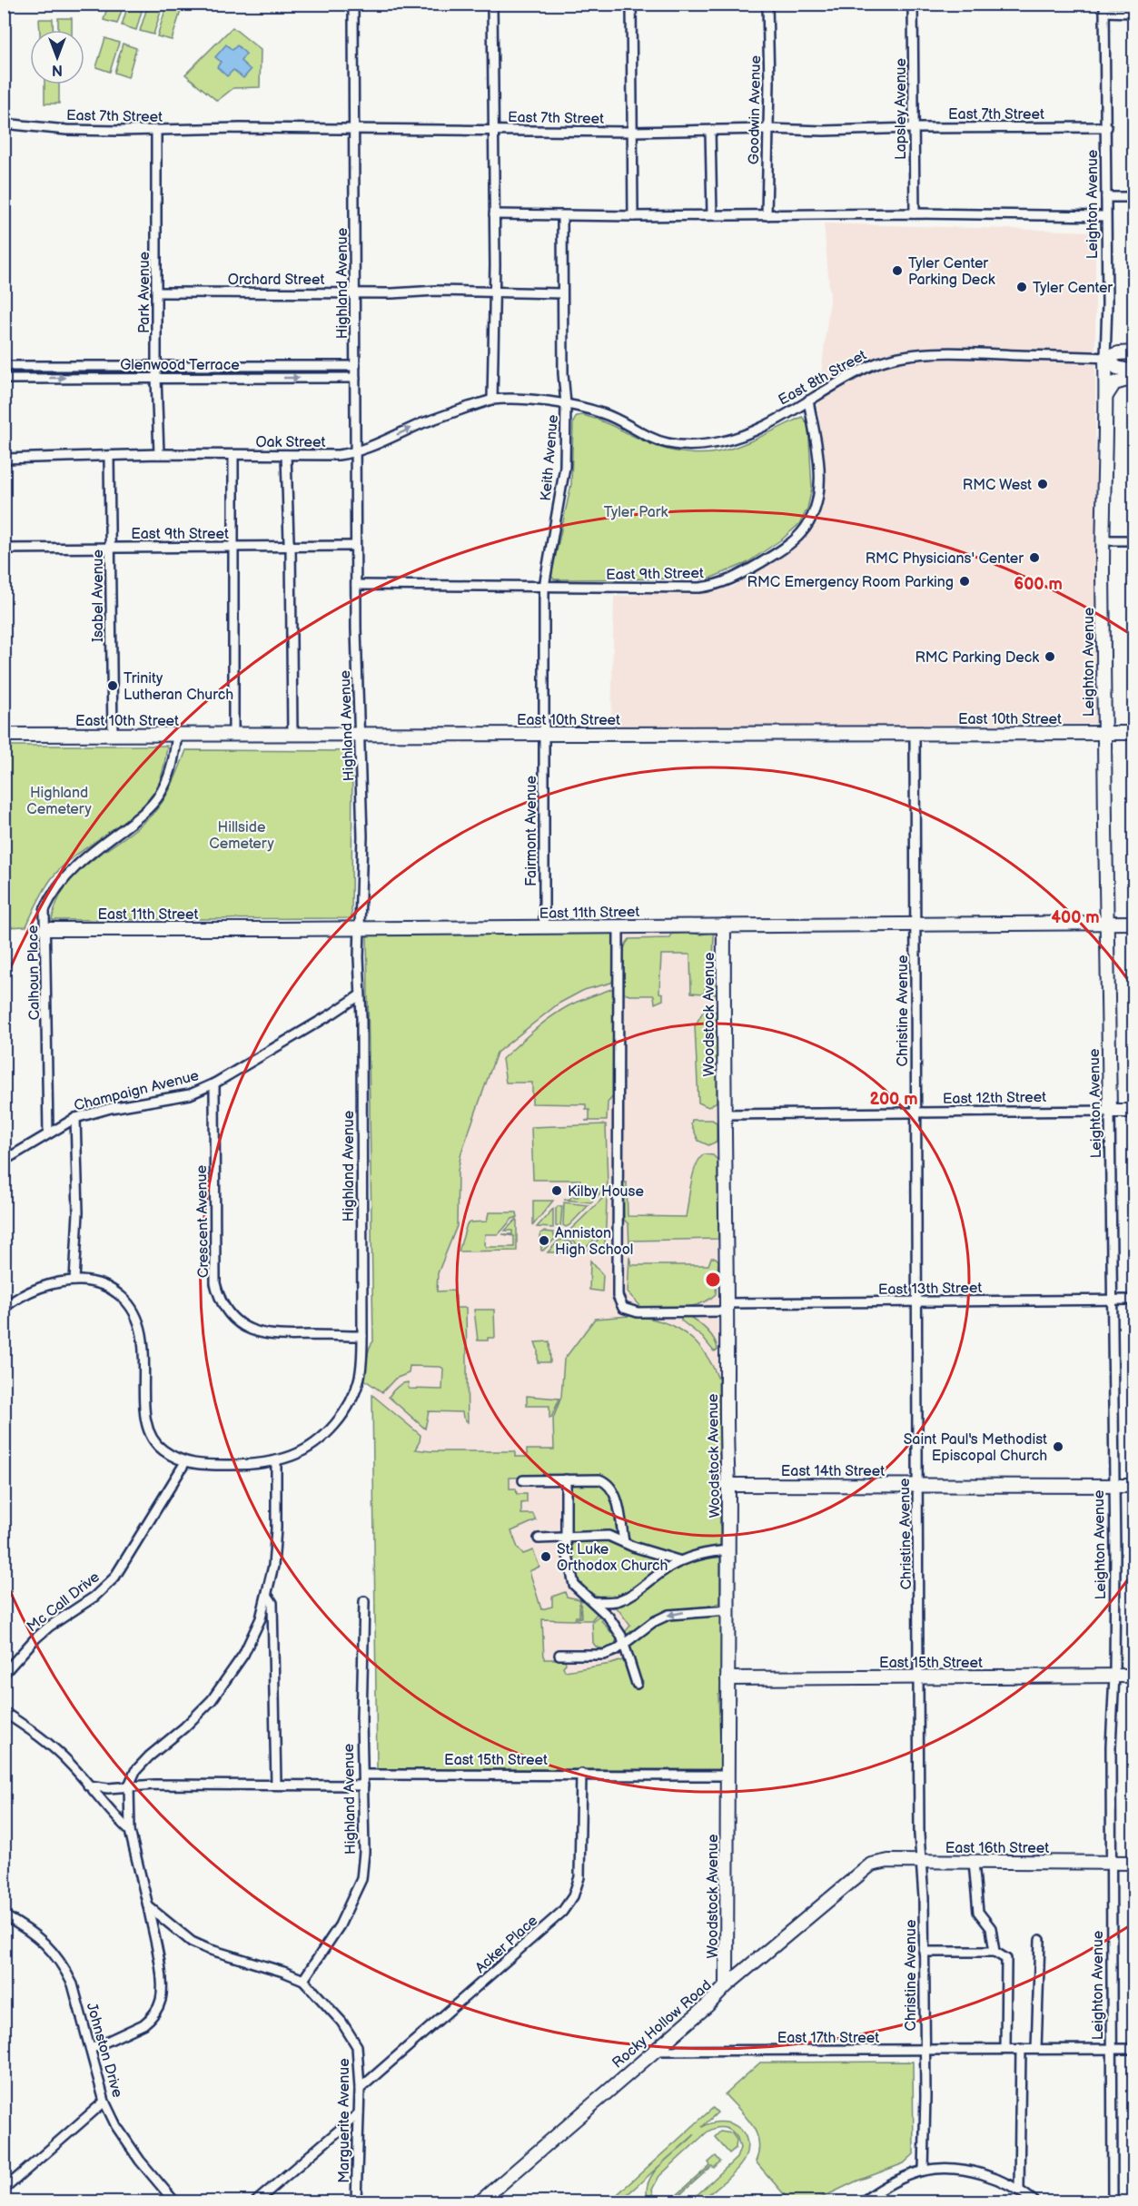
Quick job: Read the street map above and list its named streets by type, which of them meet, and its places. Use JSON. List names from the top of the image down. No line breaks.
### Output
{"streets":{"street":["Lapsley Avenue","Goodwin Avenue","East 7th Street","Leighton Avenue","Orchard Street","Highland Avenue","Park Avenue","Glenwood Terrace","East 8th Street","Oak Street","Keith Avenue","East 9th Street","Isabel Avenue","East 10th Street","Fairmont Avenue","East 11th Street","Calhoun Place","Christine Avenue","Woodstock Avenue","Champaign Avenue","East 12th Street","Crescent Avenue","East 13th Street","East 14th Street","Mc Call Drive","East 15th Street","East 16th Street","Acker Place","Rocky Hollow Road","East 17th Street","Johnston Drive","Marguerite Avenue"]},"crossings":[["Lapsley Avenue","East 7th Street"],["Goodwin Avenue","East 7th Street"],["East 7th Street","Leighton Avenue"],["East 7th Street","Highland Avenue"],["East 7th Street","Park Avenue"],["Leighton Avenue","East 8th Street"],["Leighton Avenue","East 10th Street"],["Leighton Avenue","East 11th Street"],["Leighton Avenue","East 12th Street"],["Leighton Avenue","East 13th Street"],["Leighton Avenue","East 14th Street"],["Leighton Avenue","East 15th Street"],["Leighton Avenue","East 16th Street"],["Leighton Avenue","East 17th Street"],["Orchard Street","Highland Avenue"],["Orchard Street","Park Avenue"],["Orchard Street","Keith Avenue"],["Highland Avenue","Glenwood Terrace"],["Highland Avenue","Oak Street"],["Highland Avenue","East 9th Street"],["Highland Avenue","East 10th Street"],["Highland Avenue","East 11th Street"],["Highland Avenue","Champaign Avenue"],["Highland Avenue","Crescent Avenue"],["Highland Avenue","East 15th Street"],["Highland Avenue","Marguerite Avenue"],["Park Avenue","Glenwood Terrace"],["Park Avenue","Oak Street"],["East 8th Street","Oak Street"],["East 8th Street","Keith Avenue"],["East 8th Street","East 9th Street"],["Oak Street","Keith Avenue"],["Oak Street","Isabel Avenue"],["Keith Avenue","East 9th Street"],["Keith Avenue","East 10th Street"],["Keith Avenue","Fairmont Avenue"],["East 9th Street","Isabel Avenue"],["Isabel Avenue","East 10th Street"],["East 10th Street","Fairmont Avenue"],["East 10th Street","Calhoun Place"],["East 10th Street","Christine Avenue"],["Fairmont Avenue","East 11th Street"],["East 11th Street","Calhoun Place"],["East 11th Street","Christine Avenue"],["East 11th Street","Woodstock Avenue"],["East 11th Street","East 13th Street"],["Calhoun Place","Champaign Avenue"],["Christine Avenue","East 12th Street"],["Christine Avenue","East 13th Street"],["Christine Avenue","East 14th Street"],["Christine Avenue","East 15th Street"],["Christine Avenue","East 16th Street"],["Christine Avenue","East 17th Street"],["Woodstock Avenue","East 12th Street"],["Woodstock Avenue","East 13th Street"],["Woodstock Avenue","East 14th Street"],["Woodstock Avenue","East 15th Street"],["Woodstock Avenue","Rocky Hollow Road"],["Champaign Avenue","Crescent Avenue"],["East 15th Street","Acker Place"],["East 16th Street","Rocky Hollow Road"],["Acker Place","Marguerite Avenue"],["Rocky Hollow Road","East 17th Street"]],"parks":["Tyler Park","Highland Cemetery","Hillside Cemetery"],"places":["Tyler Center Parking Deck","Tyler Center","RMC West","RMC Physicians' Center","RMC Emergency Room Parking","RMC Parking Deck","Trinity Lutheran Church","Kilby House","Anniston High School","Saint Paul's Methodist Episcopal Church","St. Luke Orthodox Church"],"north":"bottom","rings":["600 m","400 m","200 m"]}
